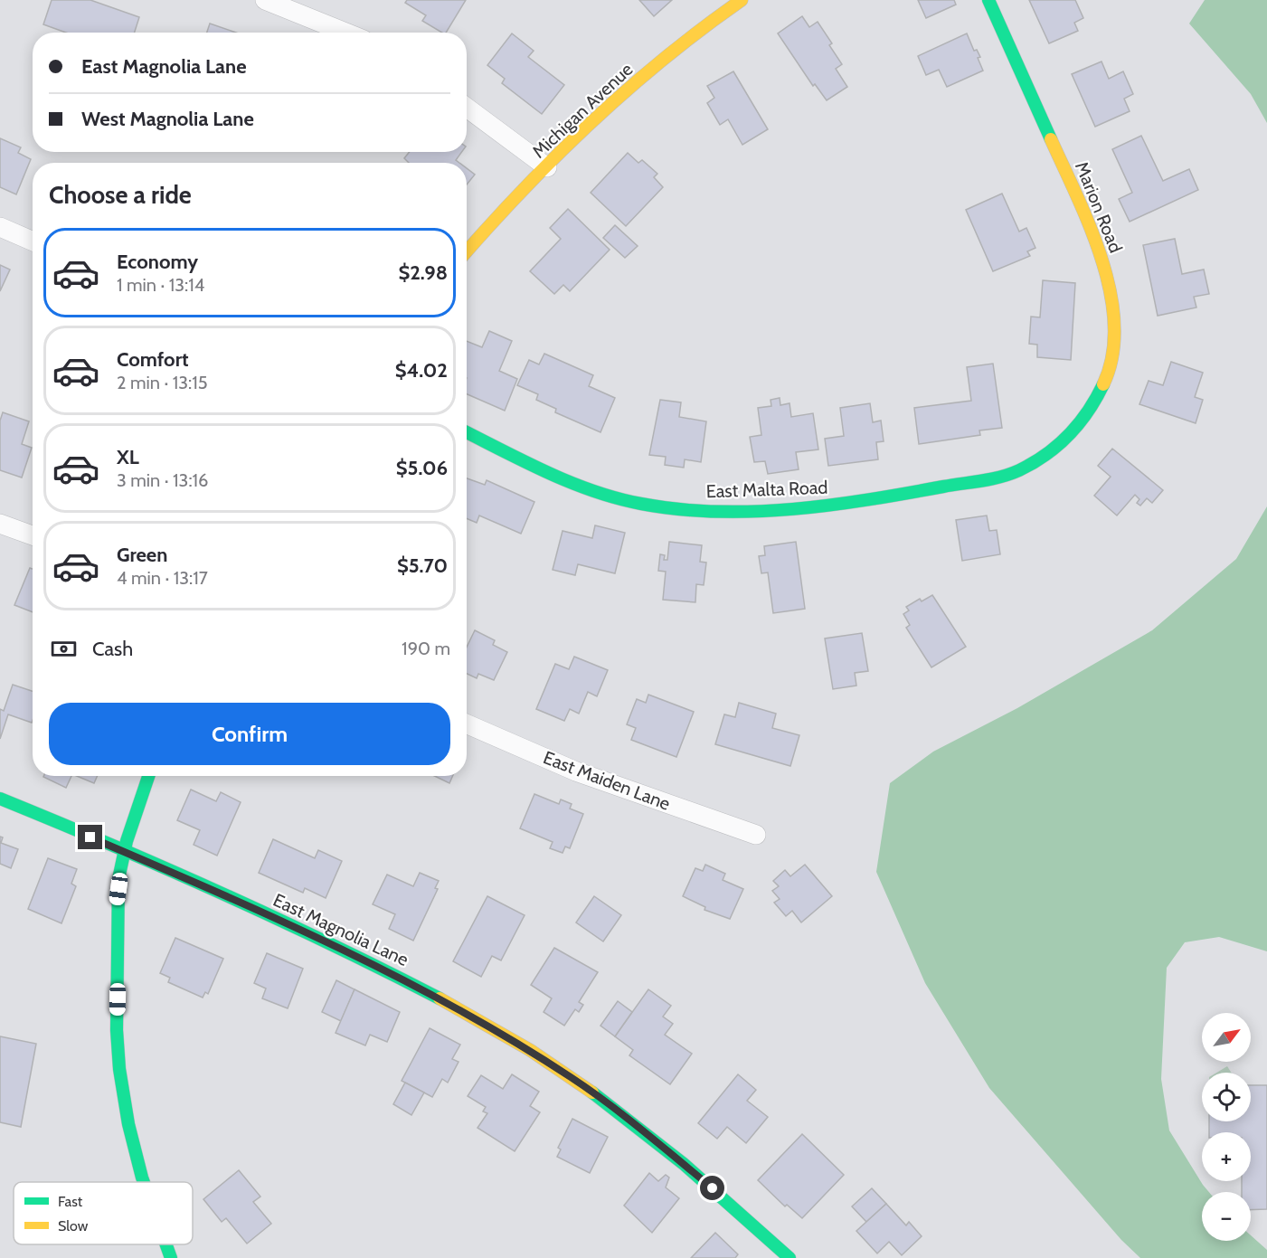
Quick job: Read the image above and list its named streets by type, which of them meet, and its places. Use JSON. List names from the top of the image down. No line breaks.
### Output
{"streets":{"street":["Michigan Avenue","Marion Road","East Malta Road","East Maiden Lane","East Magnolia Lane"]},"crossings":[["Marion Road","East Malta Road"]],"legend":["Fast","Slow"],"north":"top right","page":{"banner":["East Magnolia Lane","West Magnolia Lane"],"heading":"Choose a ride","list":[{"name":"Economy","note":"1 min · 13:14","value":"$2.98"},{"name":"Comfort","note":"2 min · 13:15","value":"$4.02"},{"name":"XL","note":"3 min · 13:16","value":"$5.06"},{"name":"Green","note":"4 min · 13:17","value":"$5.70"}],"pay":["Cash","190 m"],"buttons":"Confirm","map_buttons":["+","−"]}}
